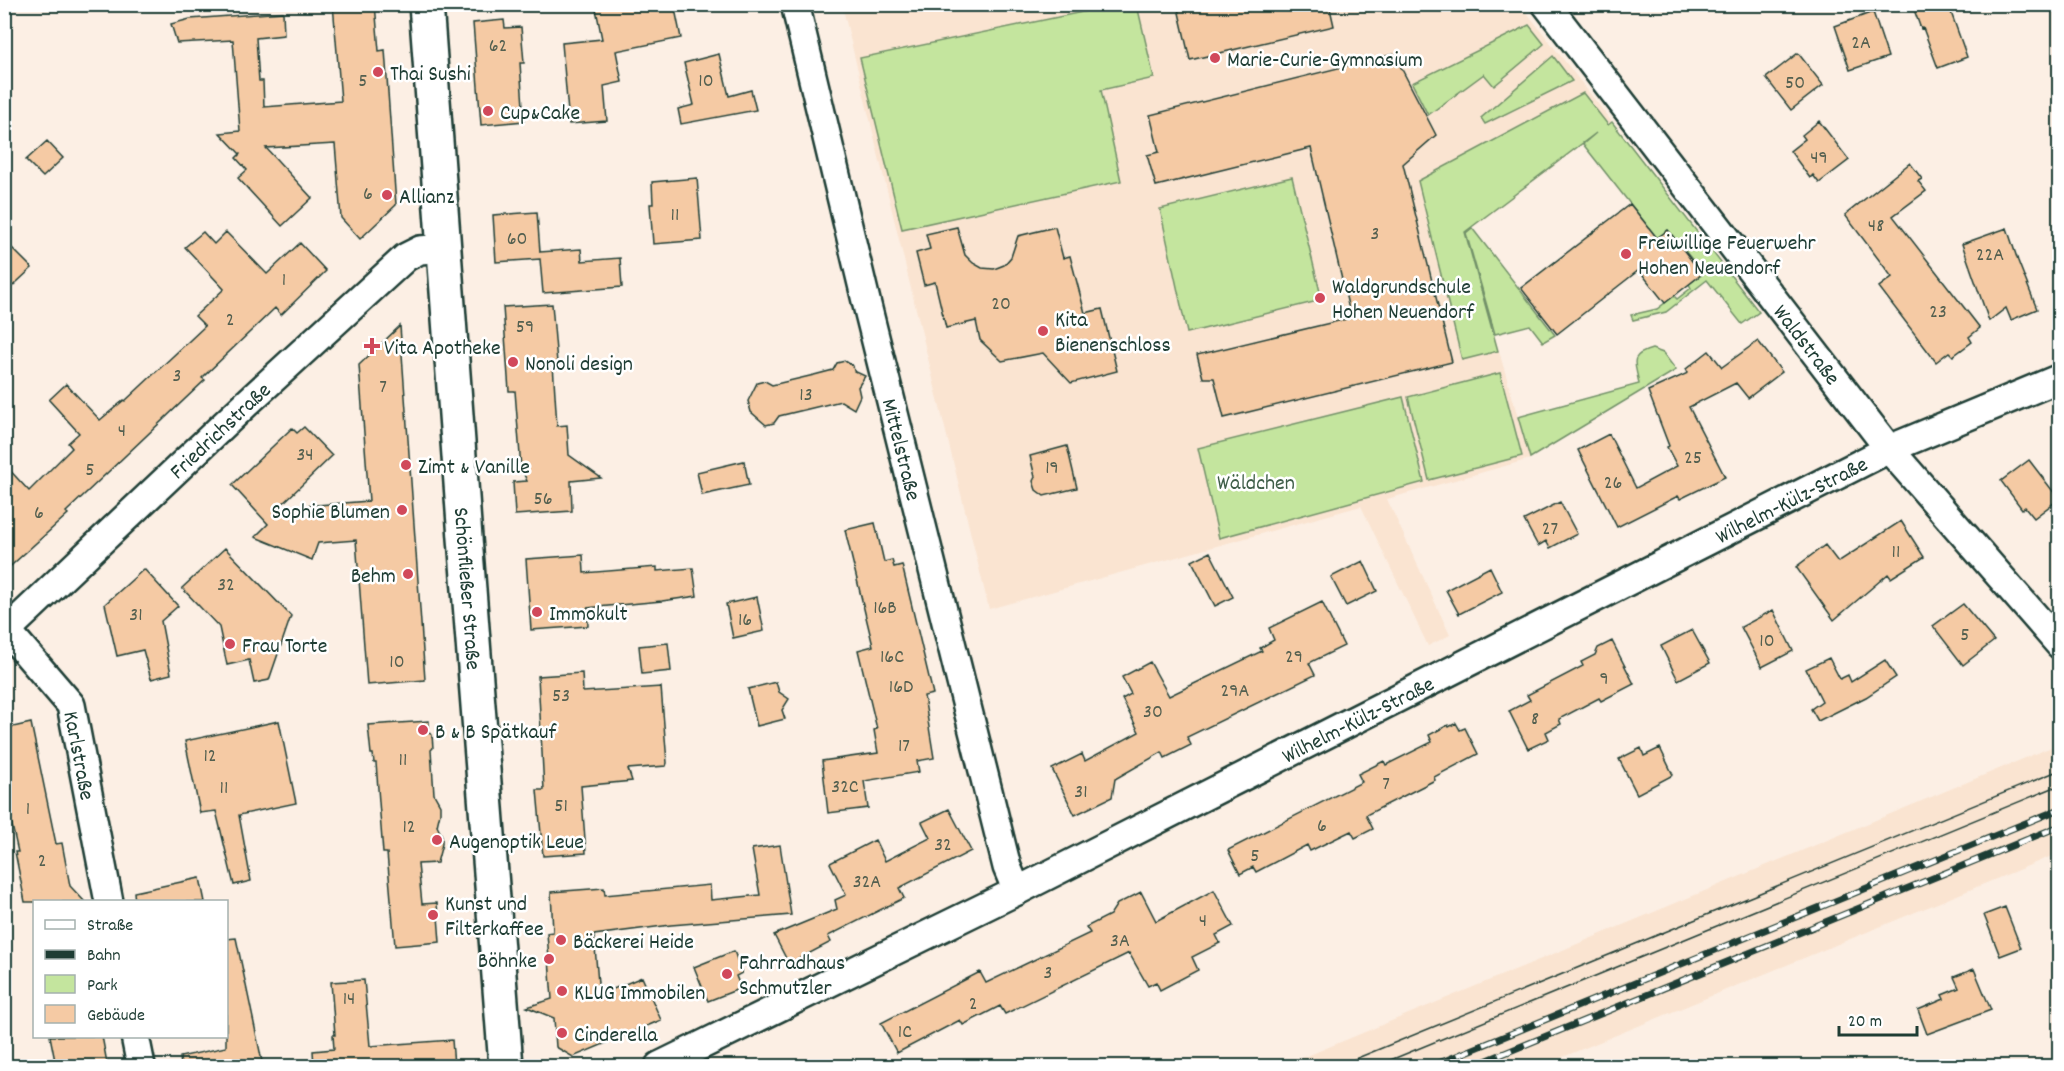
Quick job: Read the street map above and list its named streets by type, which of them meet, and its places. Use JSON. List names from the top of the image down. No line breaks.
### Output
{"streets":{"main road":["Schönfließer Straße"],"street":["Waldstraße","Friedrichstraße","Mittelstraße","Wilhelm-Külz-Straße","Karlstraße"]},"crossings":[["Waldstraße","Wilhelm-Külz-Straße"],["Friedrichstraße","Schönfließer Straße"],["Friedrichstraße","Karlstraße"],["Mittelstraße","Wilhelm-Külz-Straße"]],"parks":["Wäldchen"],"places":{"other":["Marie-Curie-Gymnasium","Thai Sushi","Cup&Cake","Allianz","Freiwillige Feuerwehr Hohen Neuendorf","Waldgrundschule Hohen Neuendorf","Kita Bienenschloss","Nonoli design","Zimt & Vanille","Sophie Blumen","Behm","Immokult","Frau Torte","B & B Spätkauf","Augenoptik Leue","Kunst und Filterkaffee","Bäckerei Heide","Böhnke","Fahrradhaus Schmutzler","KLUG Immobilen","Cinderella"],"health":["Vita Apotheke"]},"house_numbers":["2A","62","5","10","50","49","6","11","48","3","60","22A","1","20","23","2","59","3","7","13","4","34","25","19","5","26","56","6","27","11","32","16B","31","16","5","10","16C","29","10","9","16D","29A","53","30","8","17","12","11","7","32C","11","31","51","1","6","12","32","5","2","32A","4","3A","3","14","2","1C"],"legend":["Straße","Bahn","Park","Gebäude"],"scale_bar":"20 m"}
